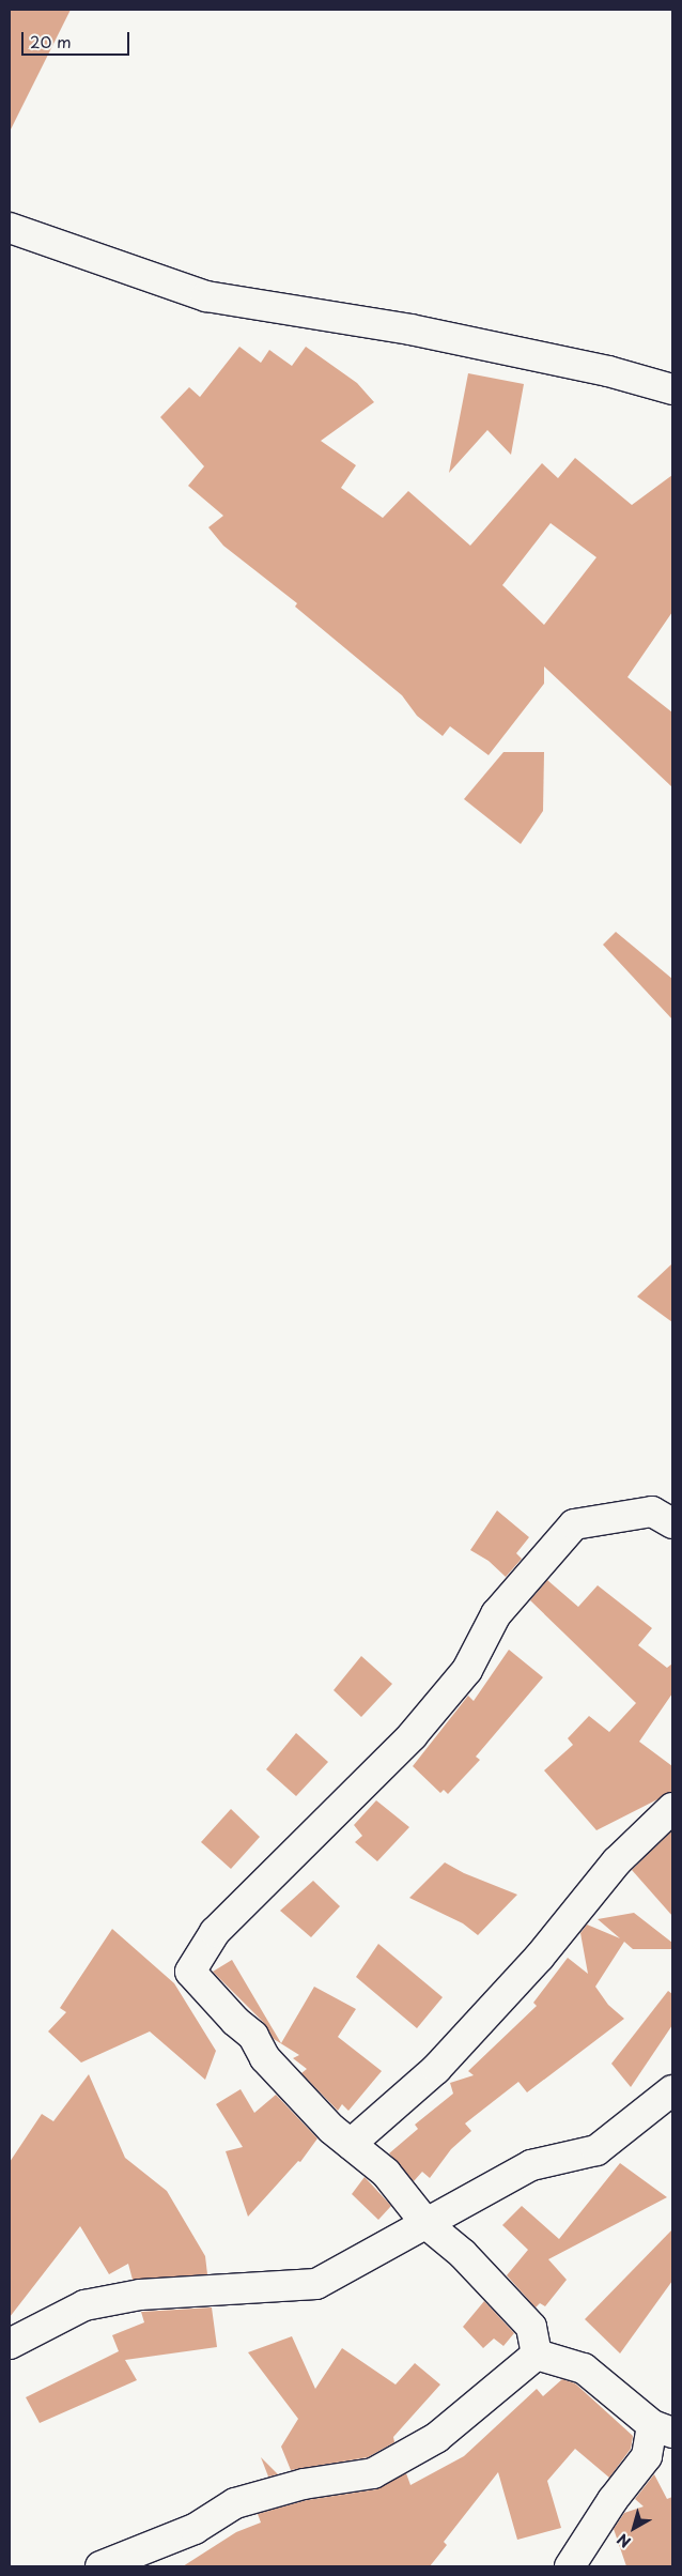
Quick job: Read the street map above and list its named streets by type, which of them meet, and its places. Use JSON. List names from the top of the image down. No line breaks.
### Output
{"scale_bar":"20 m","north":"bottom left"}
